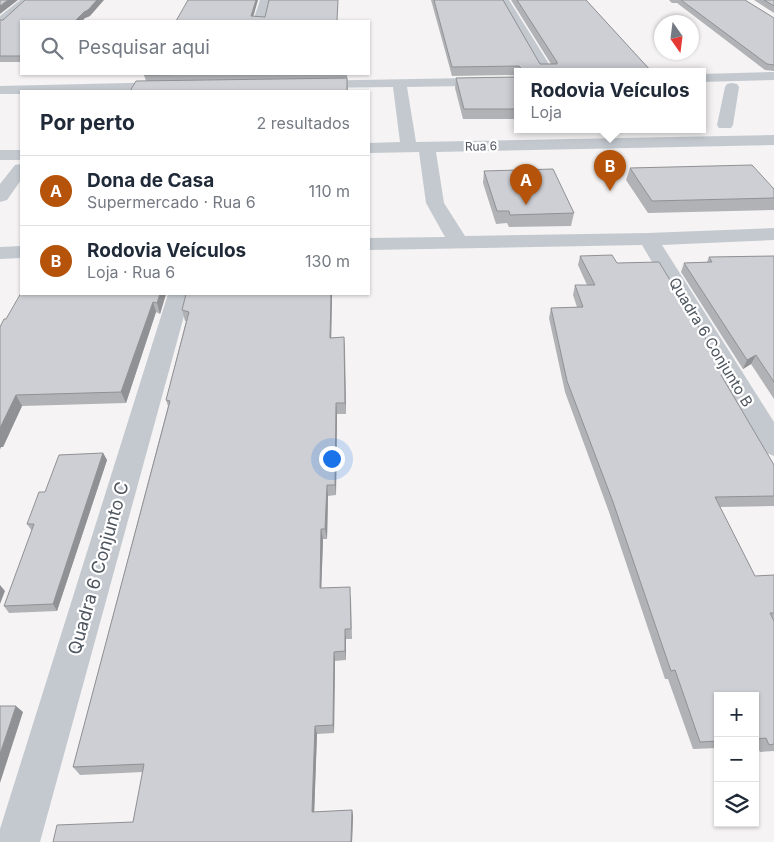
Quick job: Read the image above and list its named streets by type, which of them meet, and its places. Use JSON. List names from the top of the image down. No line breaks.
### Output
{"streets":{"street":["Rua 6","Quadra 6 Conjunto B","Quadra 6 Conjunto C"]},"north":"bottom","page":{"search":"Pesquisar aqui","popup":["Rodovia Veículos","Loja"],"heading":["Por perto","2 resultados"],"pins":["B","A"],"list":[{"mark":"A","name":"Dona de Casa","note":"Supermercado · Rua 6","value":"110 m"},{"mark":"B","name":"Rodovia Veículos","note":"Loja · Rua 6","value":"130 m"}],"map_buttons":["+","−"]}}
